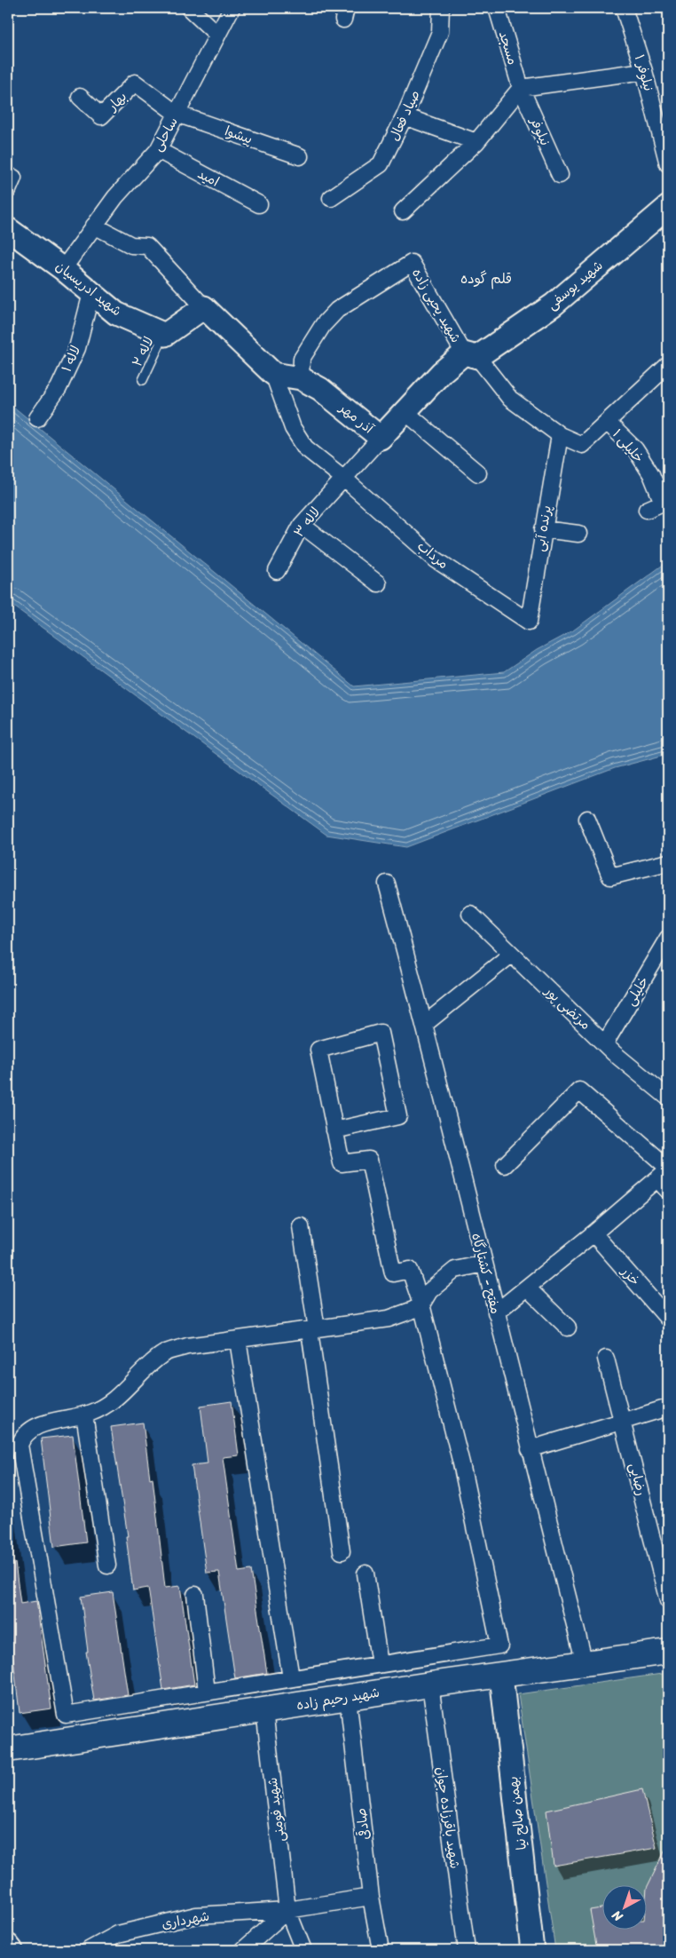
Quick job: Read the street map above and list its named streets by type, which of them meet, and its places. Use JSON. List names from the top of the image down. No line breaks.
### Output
{"streets":{"main road":["شهید رحیم زاده"],"street":["مسجد","نیلوفر ۱","بهار","صیاد فعال","نیلوفر","ساحلی","پیشوا","امید","شهید یوسفی","شهید ادریسیان","شهید یحیی زاده","لاله ۱","آذر مهر","خلیلی ۱","لاله ۳","پرنده آبی","مرداب","خلیلی","مرتضی پور","مفتح - کشتارگاه","خزر","رضایی","شهید فومنی","بهمن صالح نیا","شهید باقرزاده جوان","صادقی","شهرداری"],"lane":["لاله ۲"]},"crossings":[["مسجد","نیلوفر"],["بهار","ساحلی"],["بهار","پیشوا"],["ساحلی","پیشوا"],["ساحلی","امید"],["ساحلی","شهید ادریسیان"],["شهید یوسفی","شهید یحیی زاده"],["شهید یوسفی","آذر مهر"],["شهید ادریسیان","لاله ۲"],["شهید ادریسیان","لاله ۱"],["شهید یحیی زاده","آذر مهر"],["شهید یحیی زاده","خلیلی ۱"],["شهید یحیی زاده","پرنده آبی"],["آذر مهر","لاله ۳"],["آذر مهر","مرداب"],["لاله ۳","مرداب"],["پرنده آبی","مرداب"],["خلیلی","مرتضی پور"],["مفتح - کشتارگاه","شهید رحیم زاده"],["شهید رحیم زاده","شهید فومنی"],["شهید رحیم زاده","بهمن صالح نیا"],["شهید رحیم زاده","شهید باقرزاده جوان"],["شهید رحیم زاده","صادقی"],["شهید فومنی","شهرداری"],["صادقی","شهرداری"]],"districts":["قلم گوده"],"north":"bottom left"}
